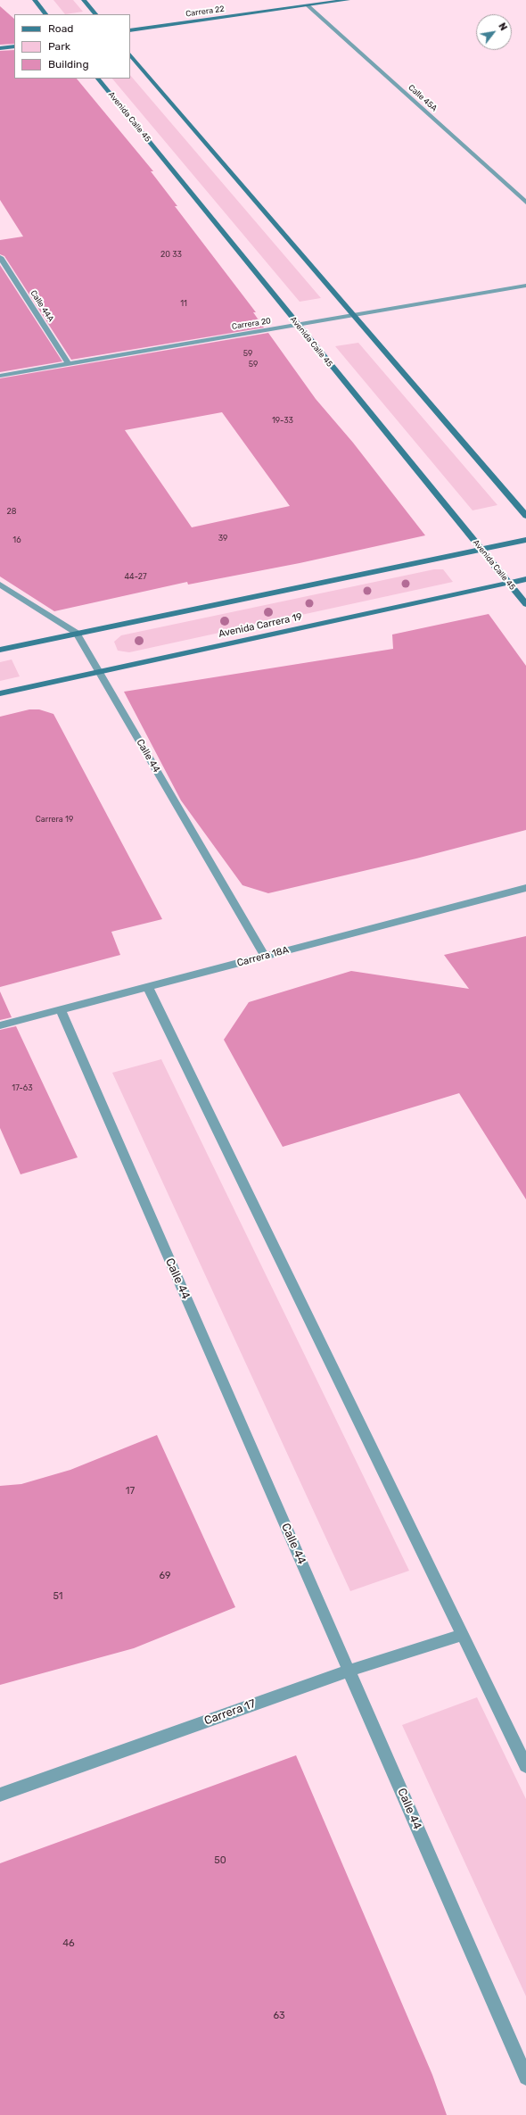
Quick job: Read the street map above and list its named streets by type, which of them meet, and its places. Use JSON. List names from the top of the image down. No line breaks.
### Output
{"streets":{"main road":["Carrera 22","Avenida Calle 45","Avenida Carrera 19"],"street":["Calle 45A","Calle 44A","Carrera 20","Calle 44","Carrera 18A","Carrera 17"]},"crossings":[["Carrera 22","Calle 45A"],["Avenida Calle 45","Carrera 20"],["Avenida Calle 45","Avenida Carrera 19"],["Calle 44A","Carrera 20"],["Avenida Carrera 19","Calle 44"],["Calle 44","Carrera 18A"],["Calle 44","Carrera 17"]],"house_numbers":["20 33","11","59","59","19-33","28","39","16","44-27","Carrera 19","17-63","17","69","51","50","46","63"],"legend":["Road","Park","Building"],"north":"top right"}
